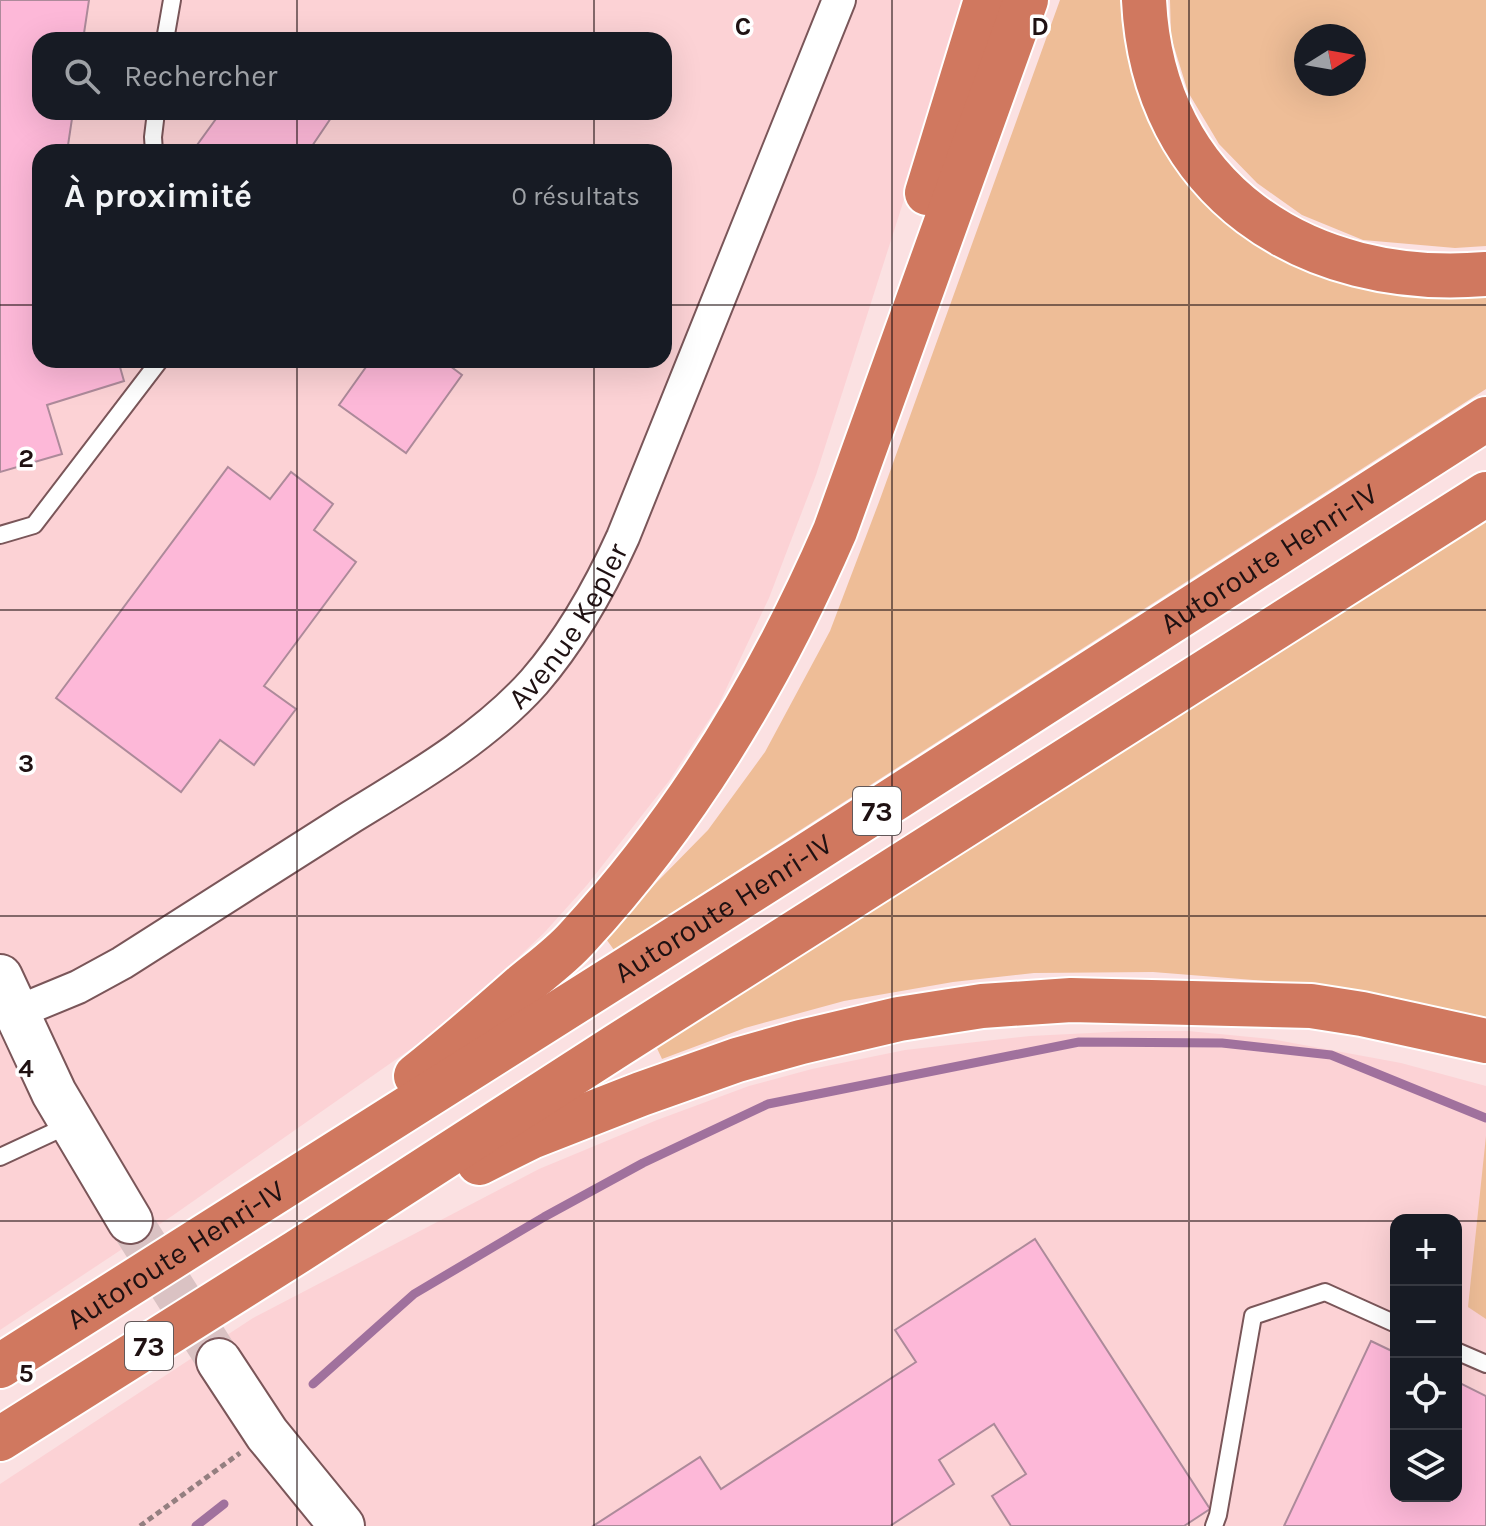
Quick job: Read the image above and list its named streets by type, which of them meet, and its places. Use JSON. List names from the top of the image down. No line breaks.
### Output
{"streets":{"highway":["Autoroute Henri-IV","73"],"street":["Avenue Kepler"]},"north":"right","page":{"search":"Rechercher","heading":["À proximité","0 résultats"],"map_buttons":["+","−"]},"grid":{"columns":["C","D"],"rows":["2","3","4","5"]}}
